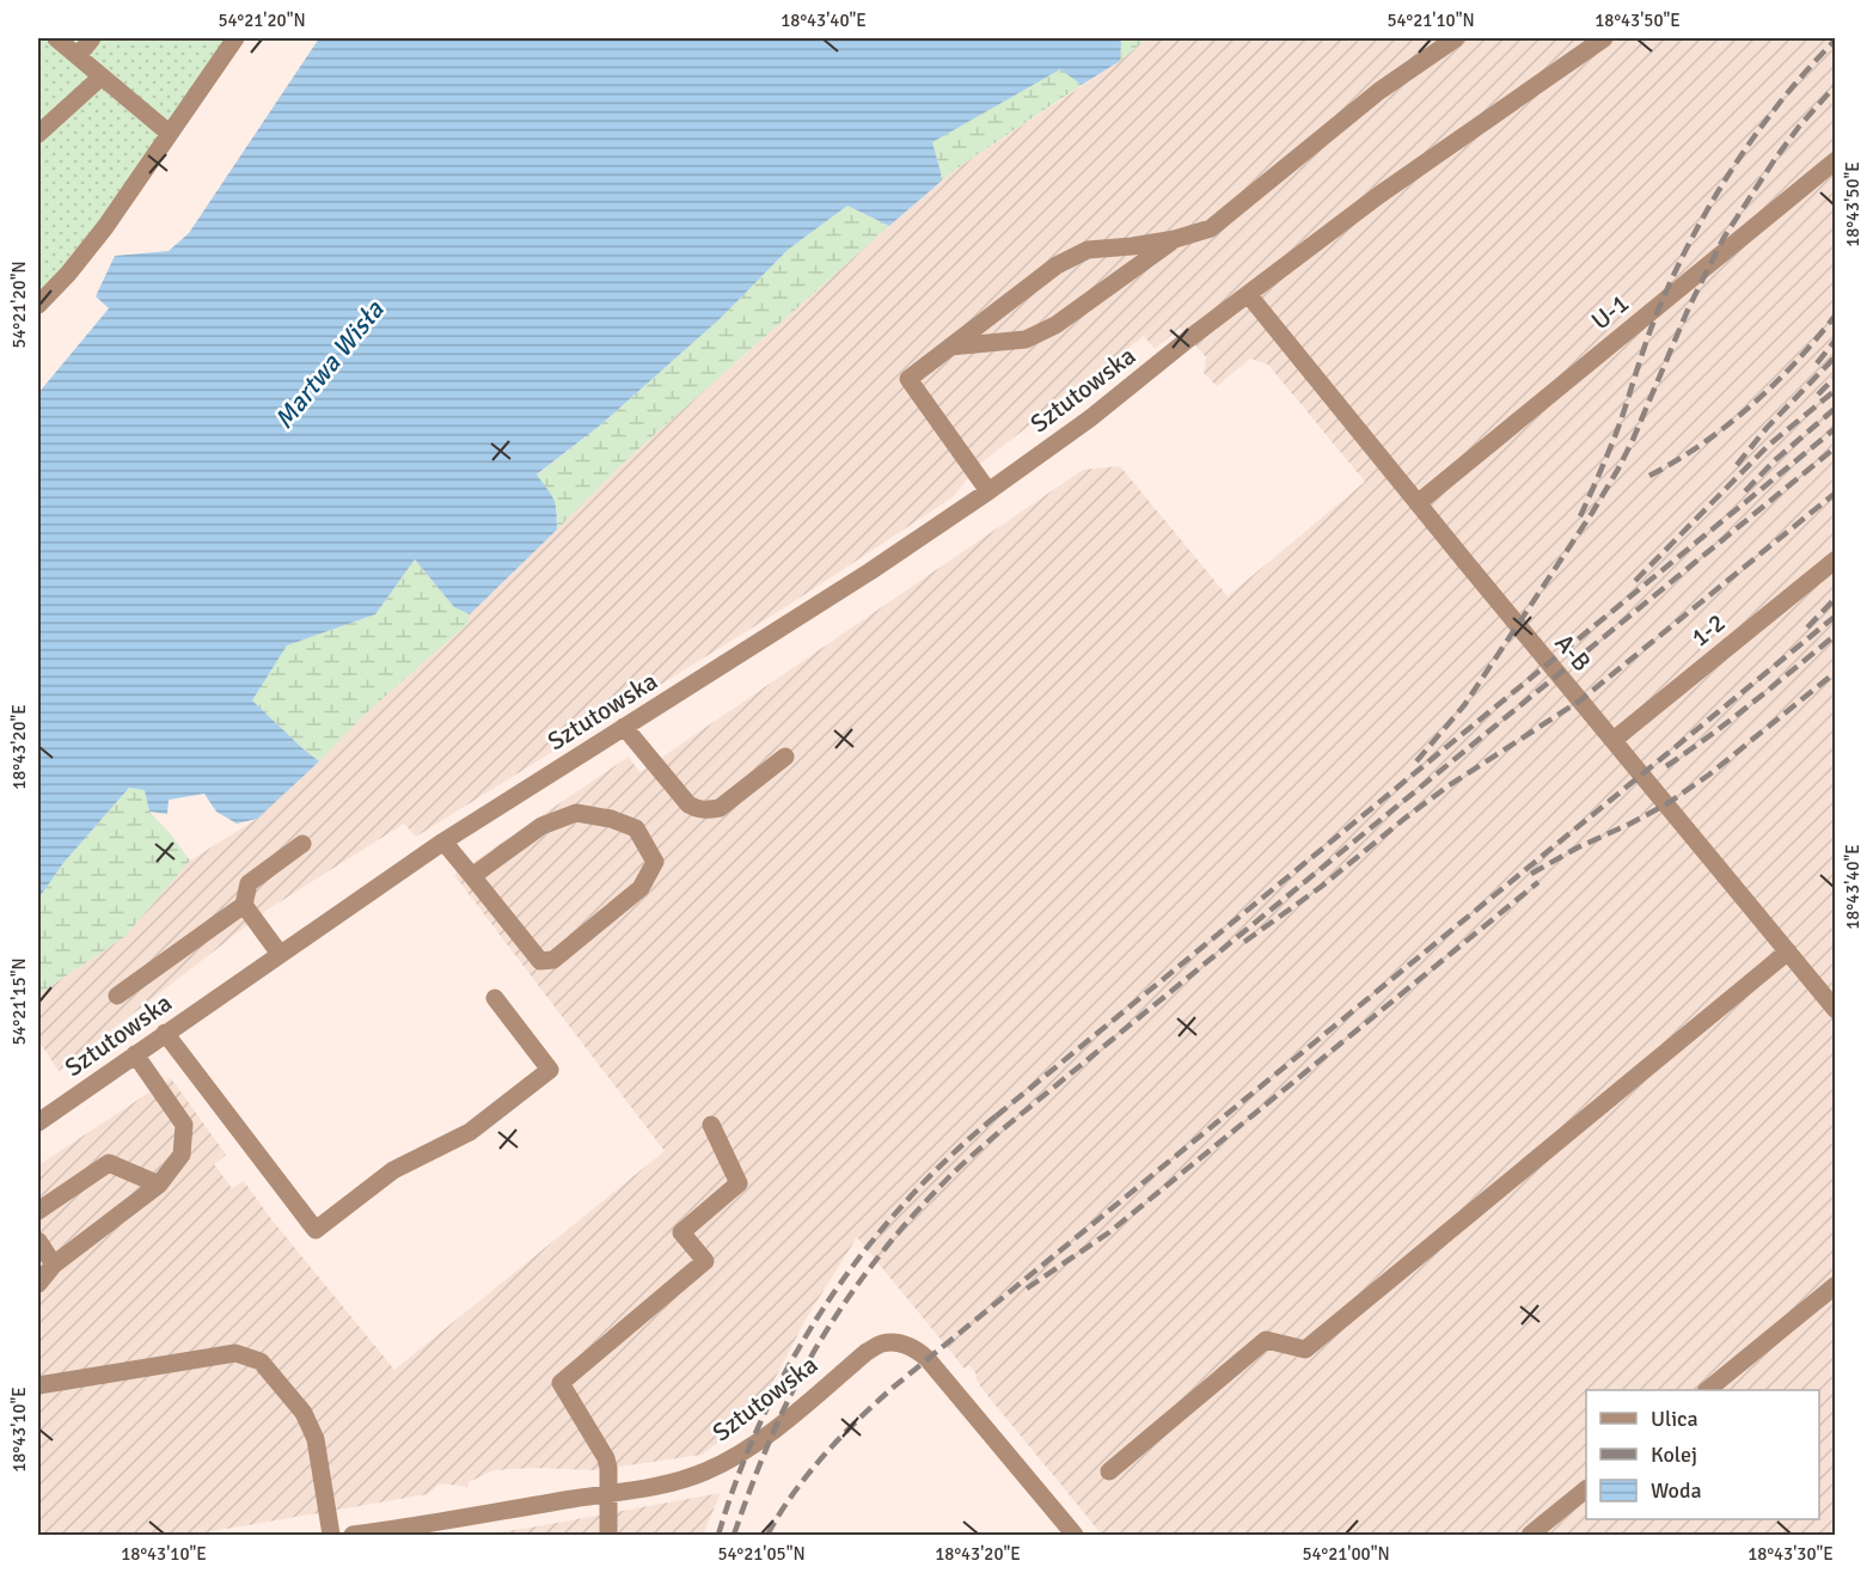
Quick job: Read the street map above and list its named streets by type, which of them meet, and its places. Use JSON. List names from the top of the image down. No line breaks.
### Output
{"streets":{"street":["U-1","Sztutowska","1-2","A-B"]},"crossings":[["U-1","A-B"],["Sztutowska","A-B"],["1-2","A-B"]],"water":["Martwa Wisła"],"legend":["Ulica","Kolej","Woda"],"coordinates":["54°21'20\"N","18°43'40\"E","54°21'10\"N","18°43'50\"E","18°43'20\"E","54°21'15\"N","18°43'10\"E","54°21'05\"N","54°21'00\"N","18°43'30\"E"]}
